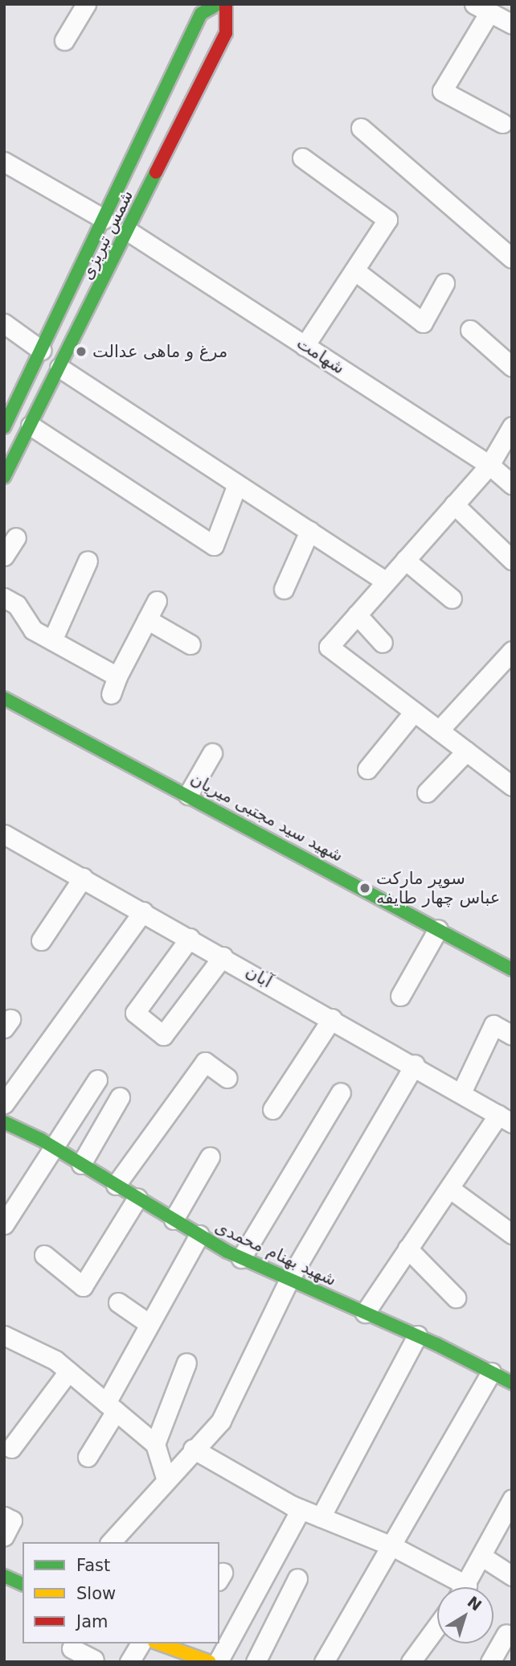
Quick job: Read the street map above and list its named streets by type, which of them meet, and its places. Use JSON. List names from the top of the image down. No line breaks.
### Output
{"streets":{"street":["شمس تبریزی","شهامت","شهید سید مجتبی میریان","آبان","شهید بهنام محمدی"]},"crossings":[["شمس تبریزی","شهامت"]],"places":["مرغ و ماهی عدالت","سوپر مارکت عباس چهار طایفه"],"legend":["Fast","Slow","Jam"],"north":"top right"}
